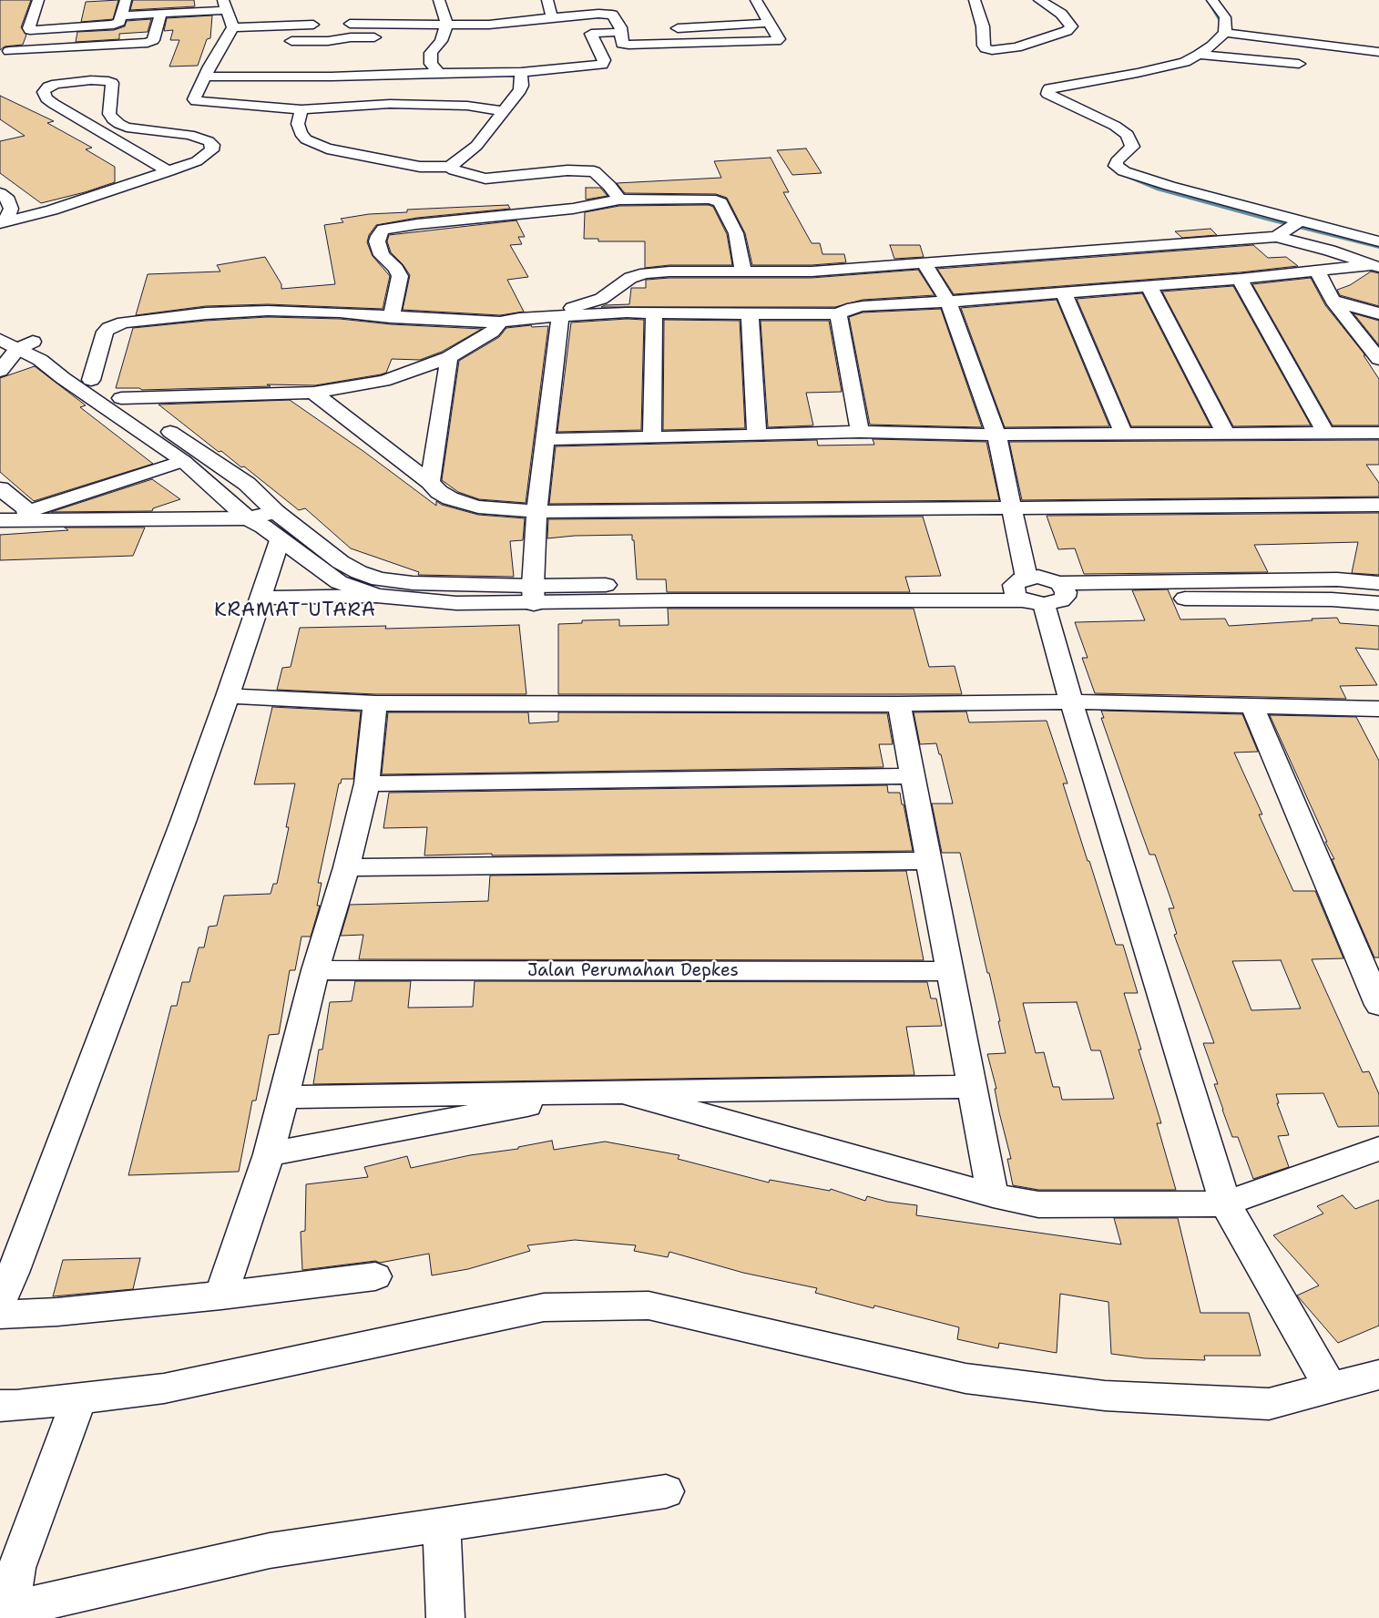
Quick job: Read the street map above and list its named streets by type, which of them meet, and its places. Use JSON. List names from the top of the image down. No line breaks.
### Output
{"streets":{"street":["Jalan Perumahan Depkes"]},"districts":["KRAMAT UTARA"]}
